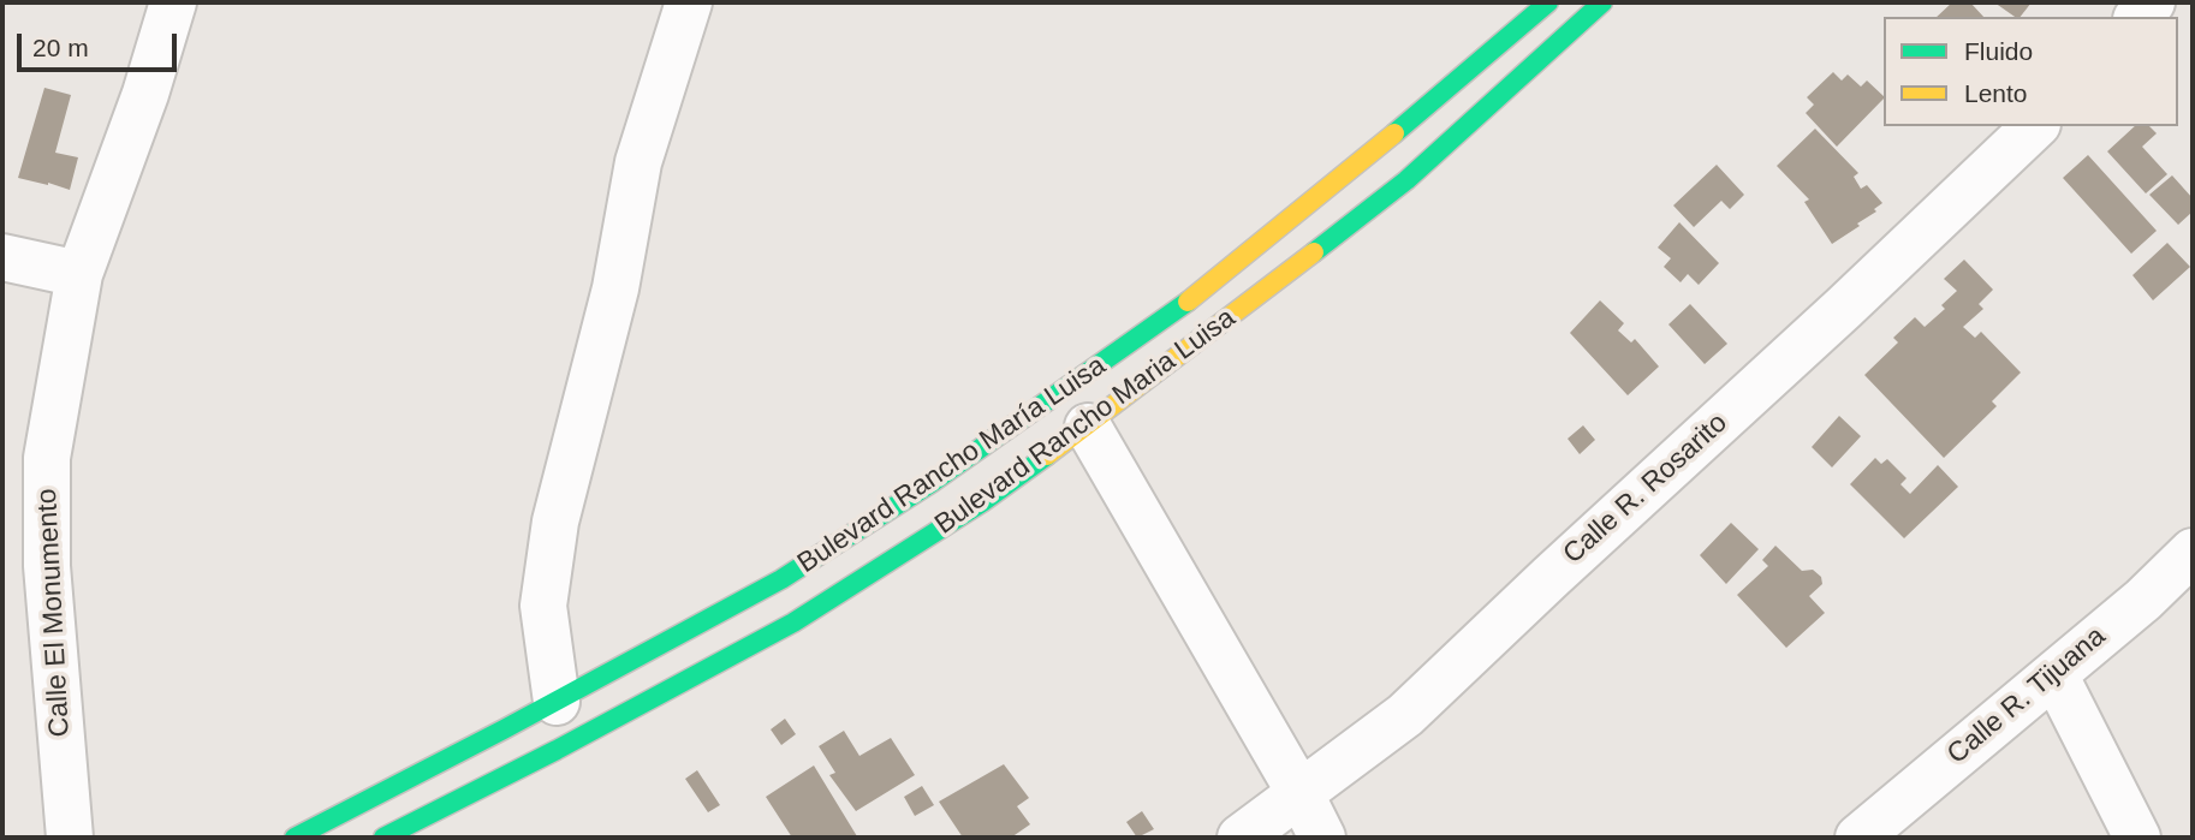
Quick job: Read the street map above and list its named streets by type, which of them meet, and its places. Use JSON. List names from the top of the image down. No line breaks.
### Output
{"streets":{"street":["Bulevard Rancho Maria Luisa","Bulevard Rancho María Luisa","Calle R. Rosarito","Calle El Monumento","Calle R. Tijuana"]},"legend":["Fluido","Lento"],"scale_bar":"20 m"}
